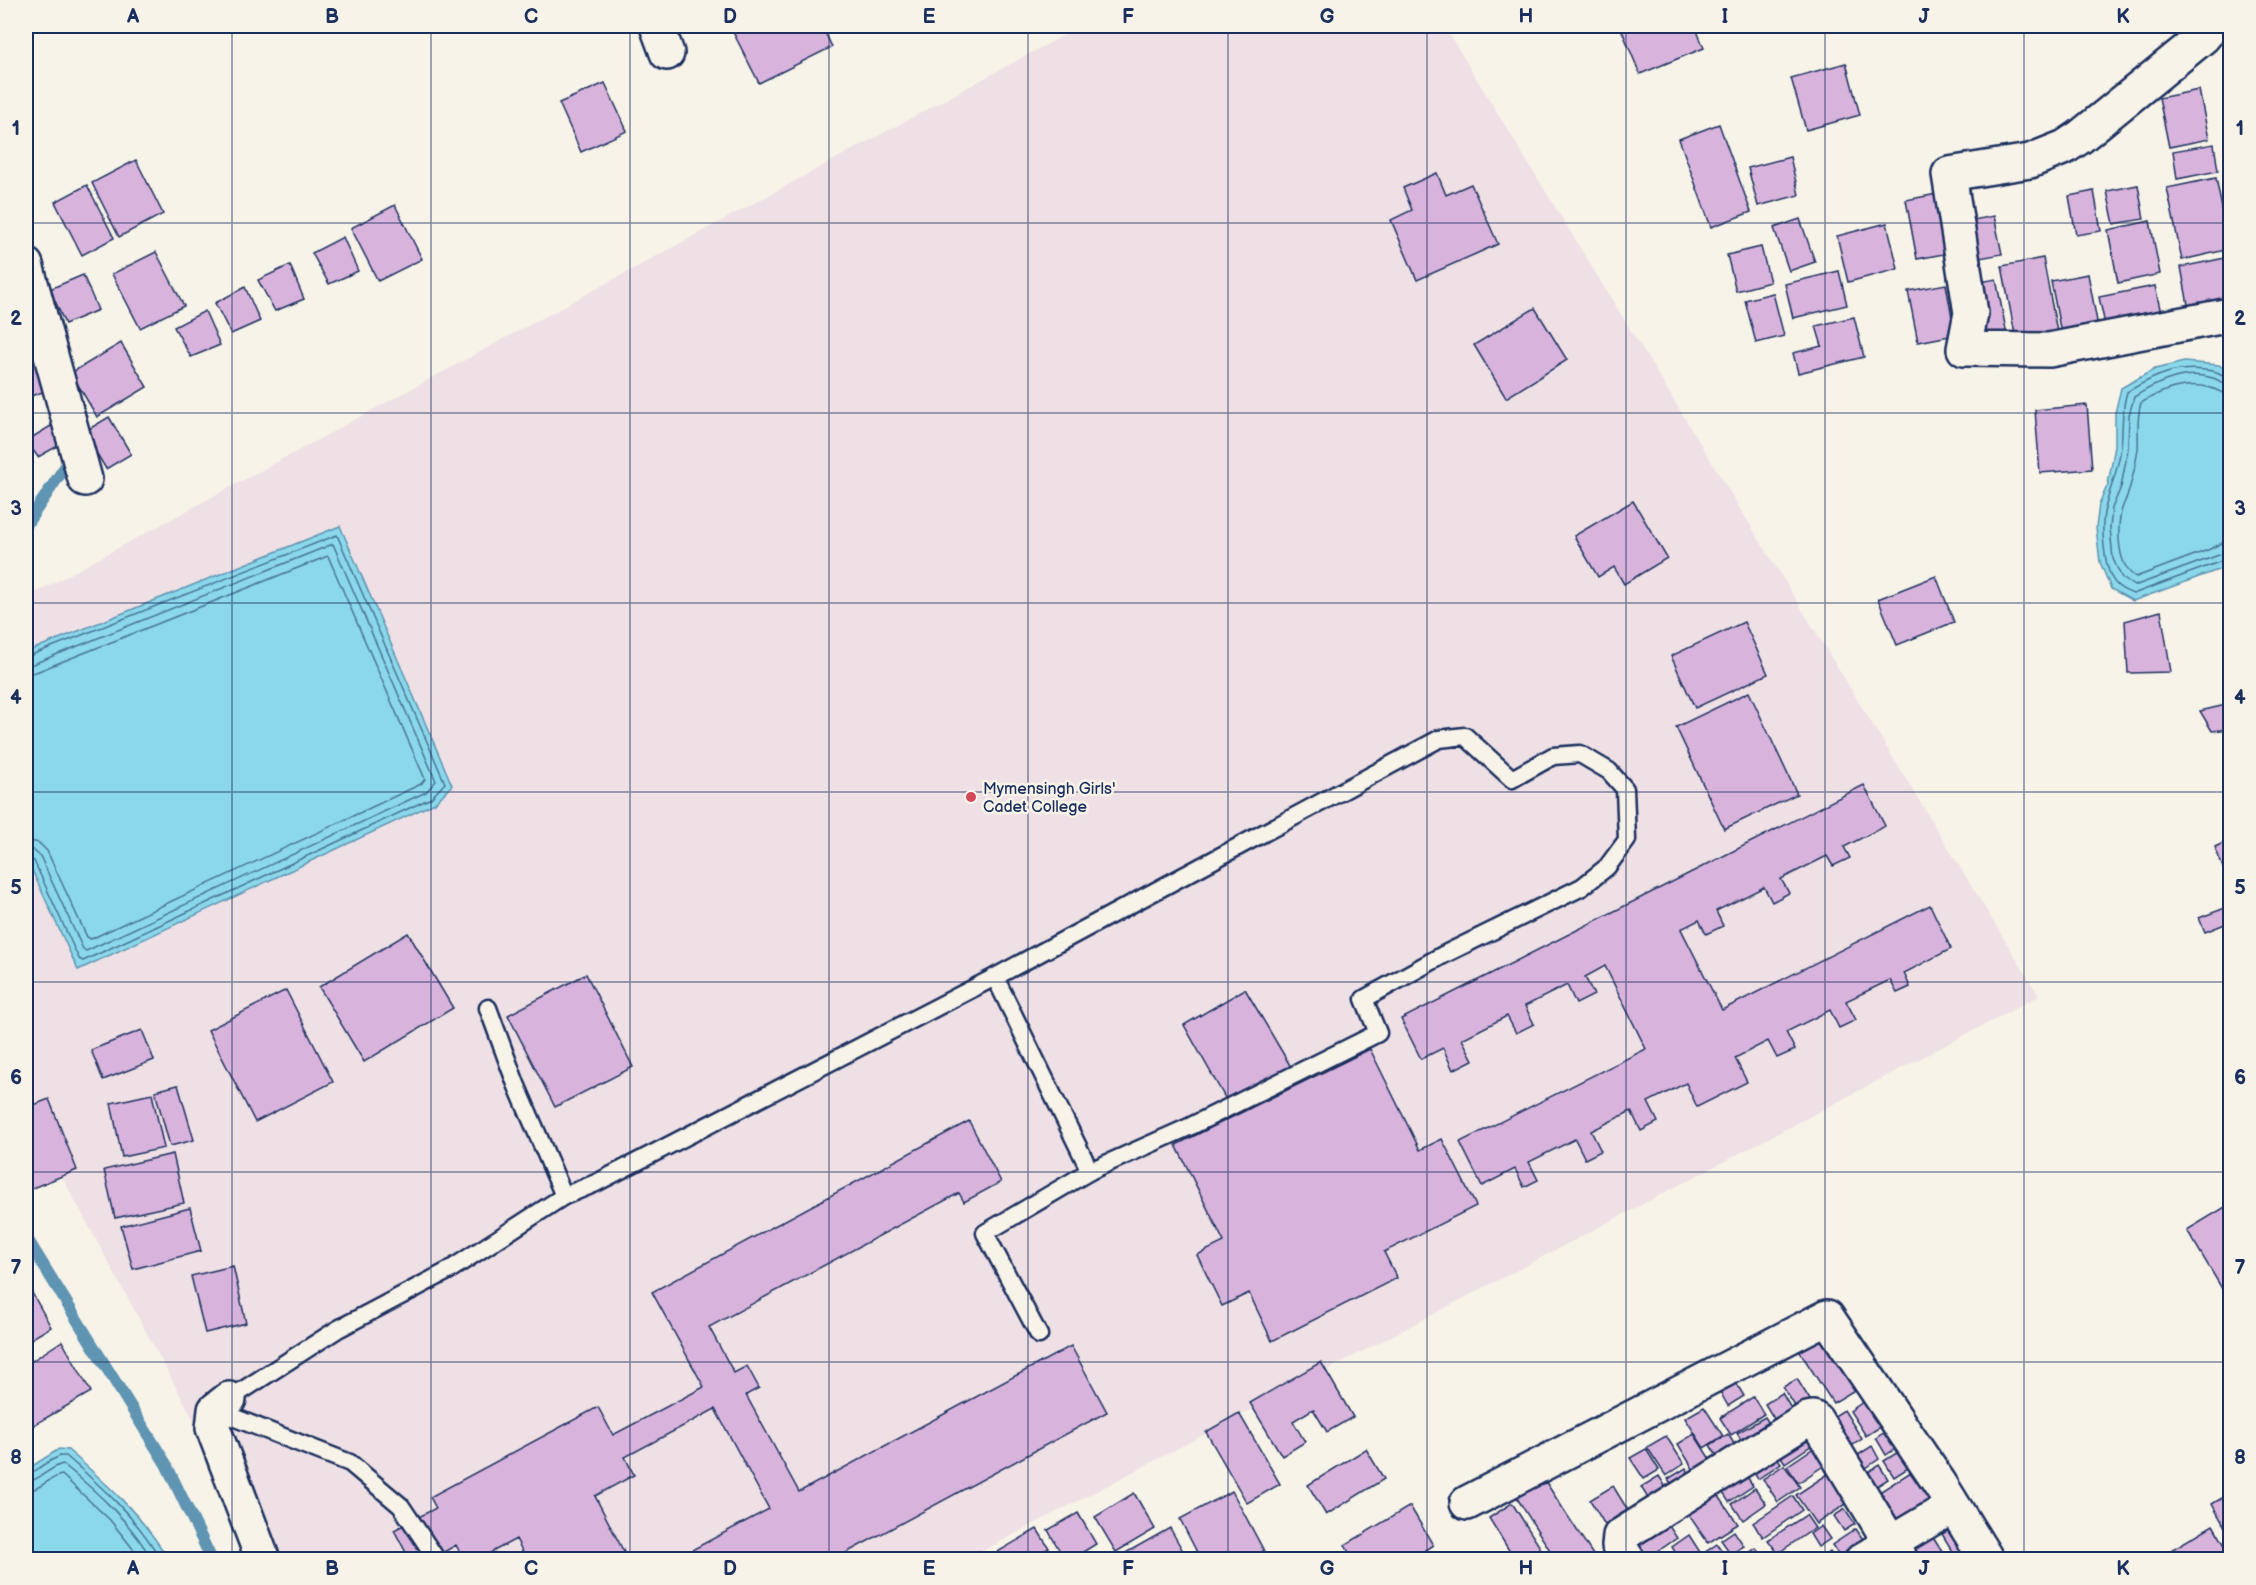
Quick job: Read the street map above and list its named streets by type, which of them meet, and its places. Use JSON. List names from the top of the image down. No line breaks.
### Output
{"places":["Mymensingh Girls' Cadet College"],"grid":{"columns":["A","B","C","D","E","F","G","H","I","J","K"],"rows":["1","2","3","4","5","6","7","8"]}}
